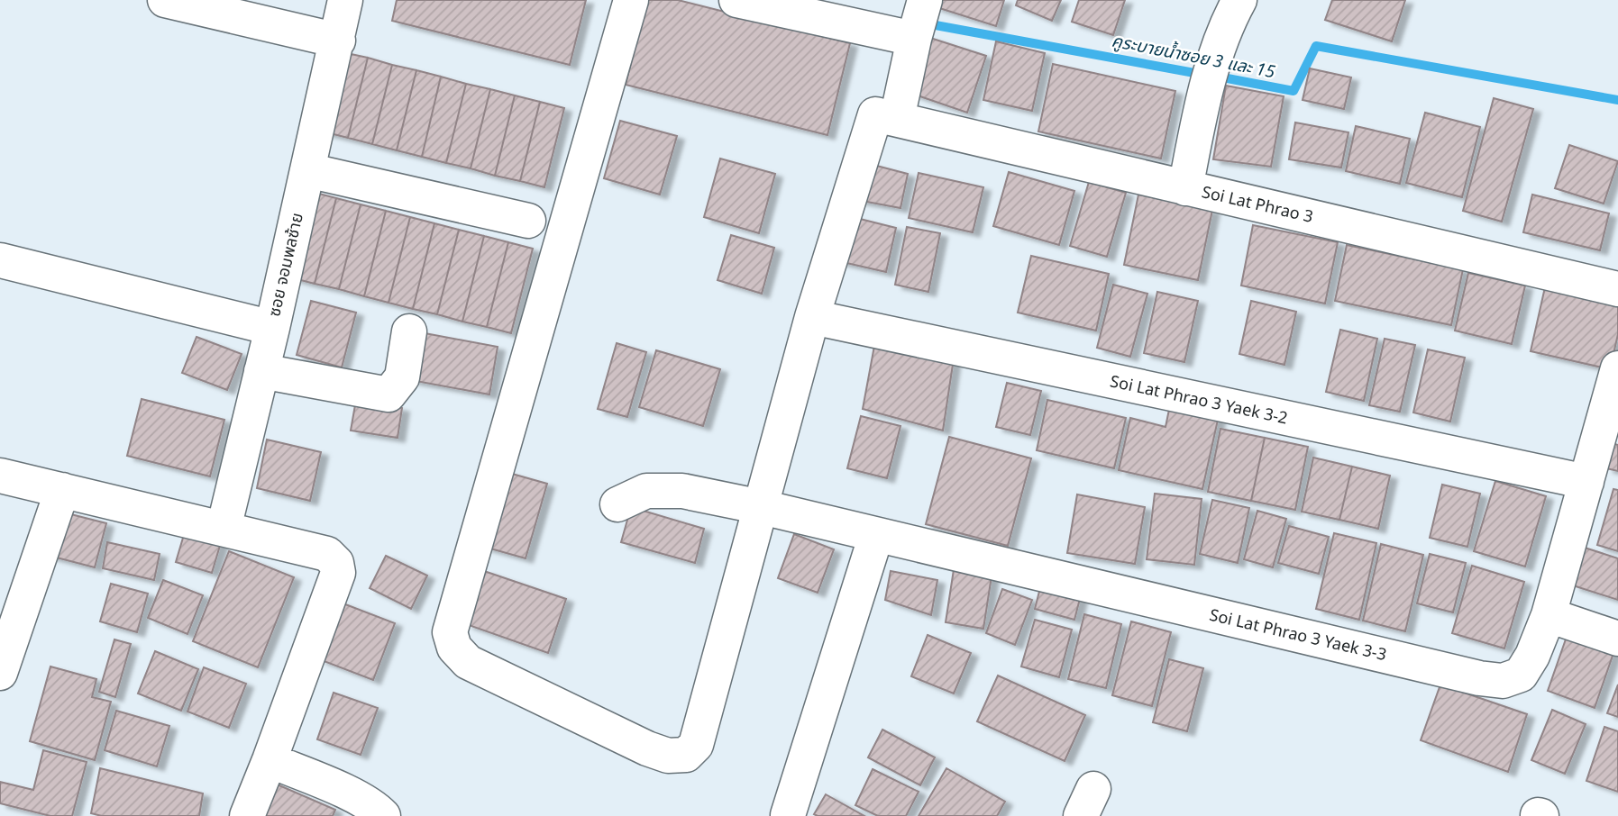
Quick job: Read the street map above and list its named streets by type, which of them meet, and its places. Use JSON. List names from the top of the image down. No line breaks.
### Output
{"streets":{"street":["Soi Lat Phrao 3","ซอย จอมพลซ้าย","Soi Lat Phrao 3 Yaek 3-2","Soi Lat Phrao 3 Yaek 3-3"]},"crossings":[["Soi Lat Phrao 3 Yaek 3-2","Soi Lat Phrao 3 Yaek 3-3"]],"water":["คูระบายน้ำซอย 3 และ 15"]}
